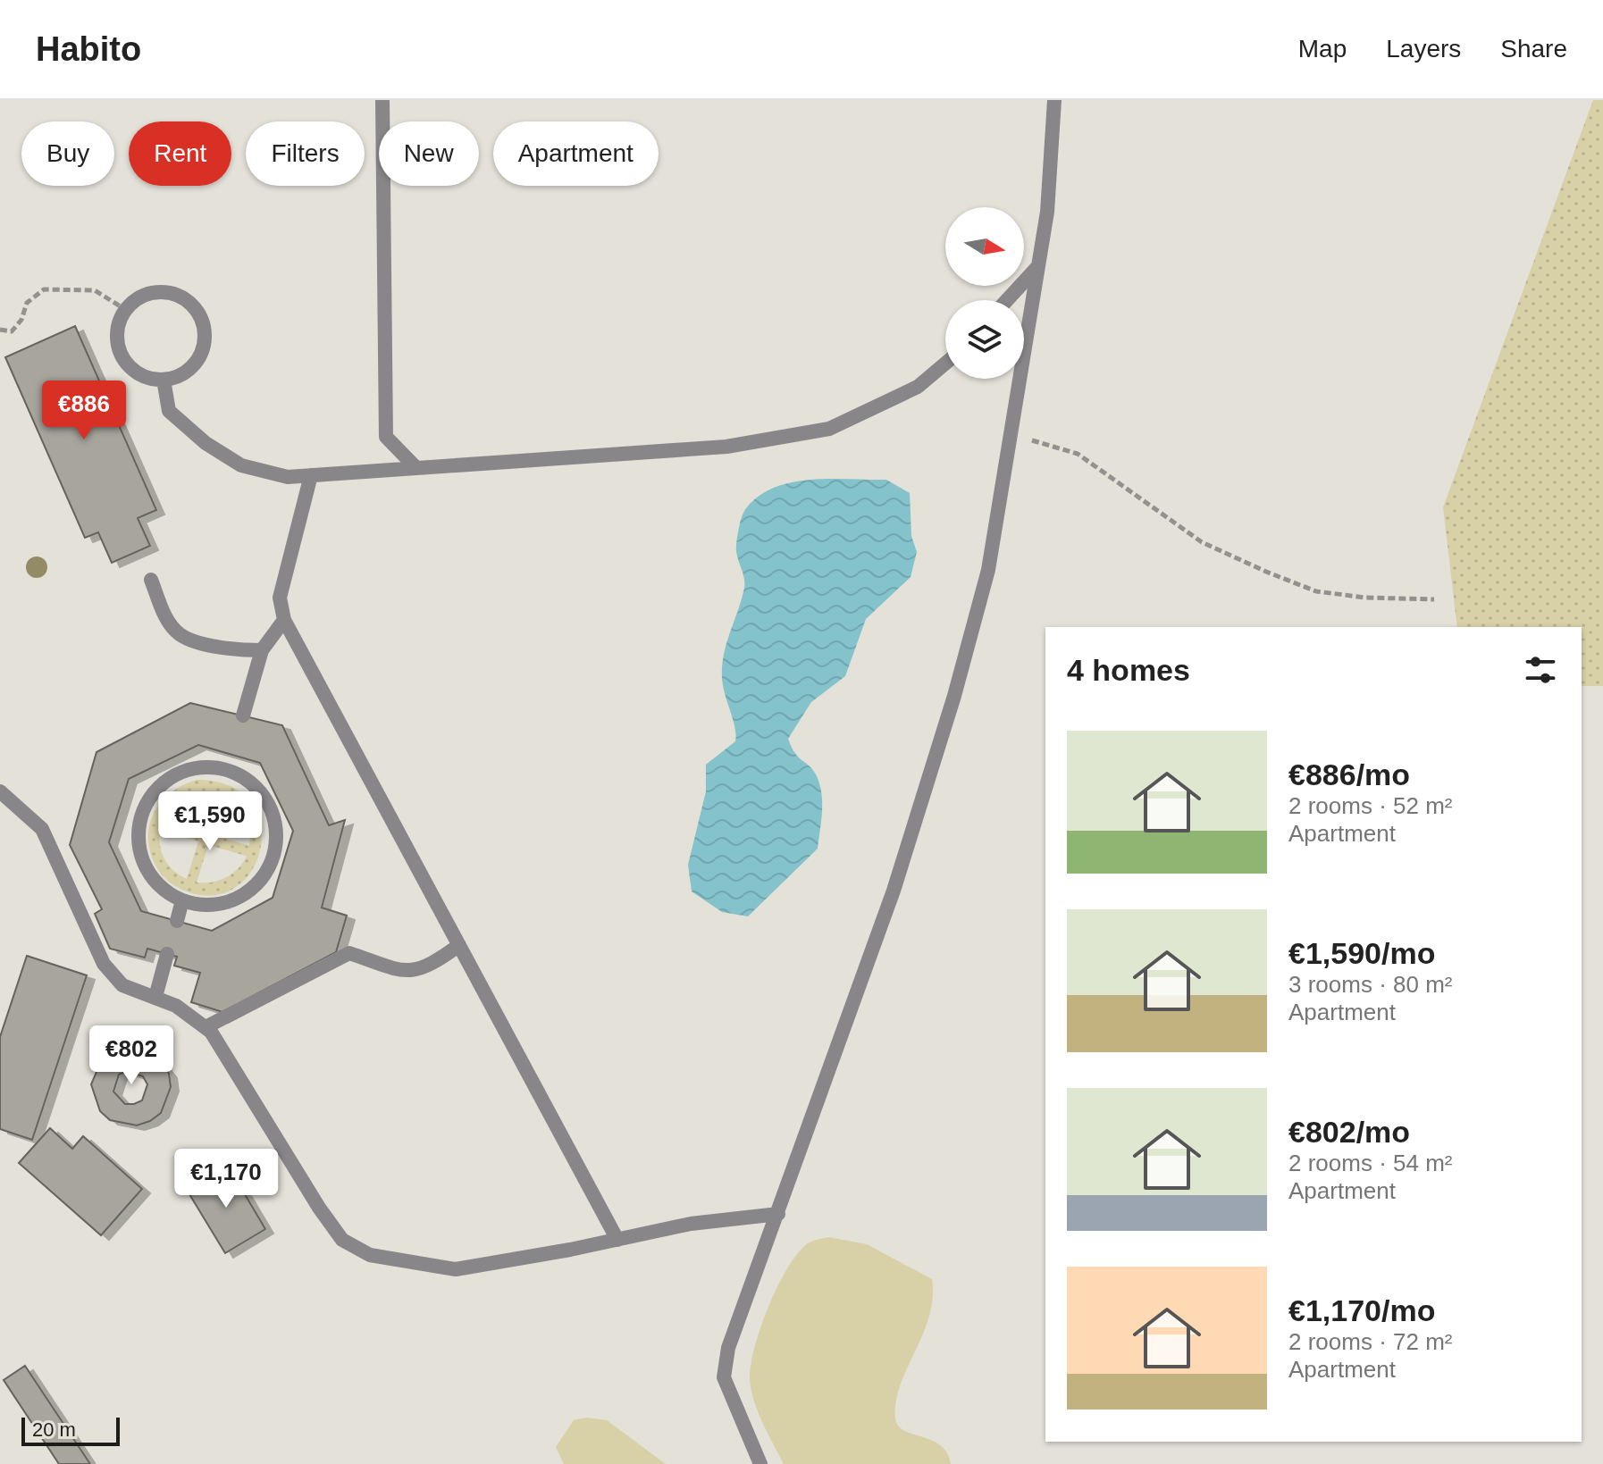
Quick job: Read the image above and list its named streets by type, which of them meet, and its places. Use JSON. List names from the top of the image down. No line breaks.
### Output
{"scale_bar":"20 m","north":"right","page":{"header":"Habito","nav":["Map","Layers","Share"],"chip":["Buy","Rent","Filters","New","Apartment"],"price":["€886","€1,590","€802","€1,170"],"heading":"4 homes","list":[{"name":"€886/mo","note":"2 rooms · 52 m² · Apartment"},{"name":"€1,590/mo","note":"3 rooms · 80 m² · Apartment"},{"name":"€802/mo","note":"2 rooms · 54 m² · Apartment"},{"name":"€1,170/mo","note":"2 rooms · 72 m² · Apartment"}],"scale":"20 m"}}
